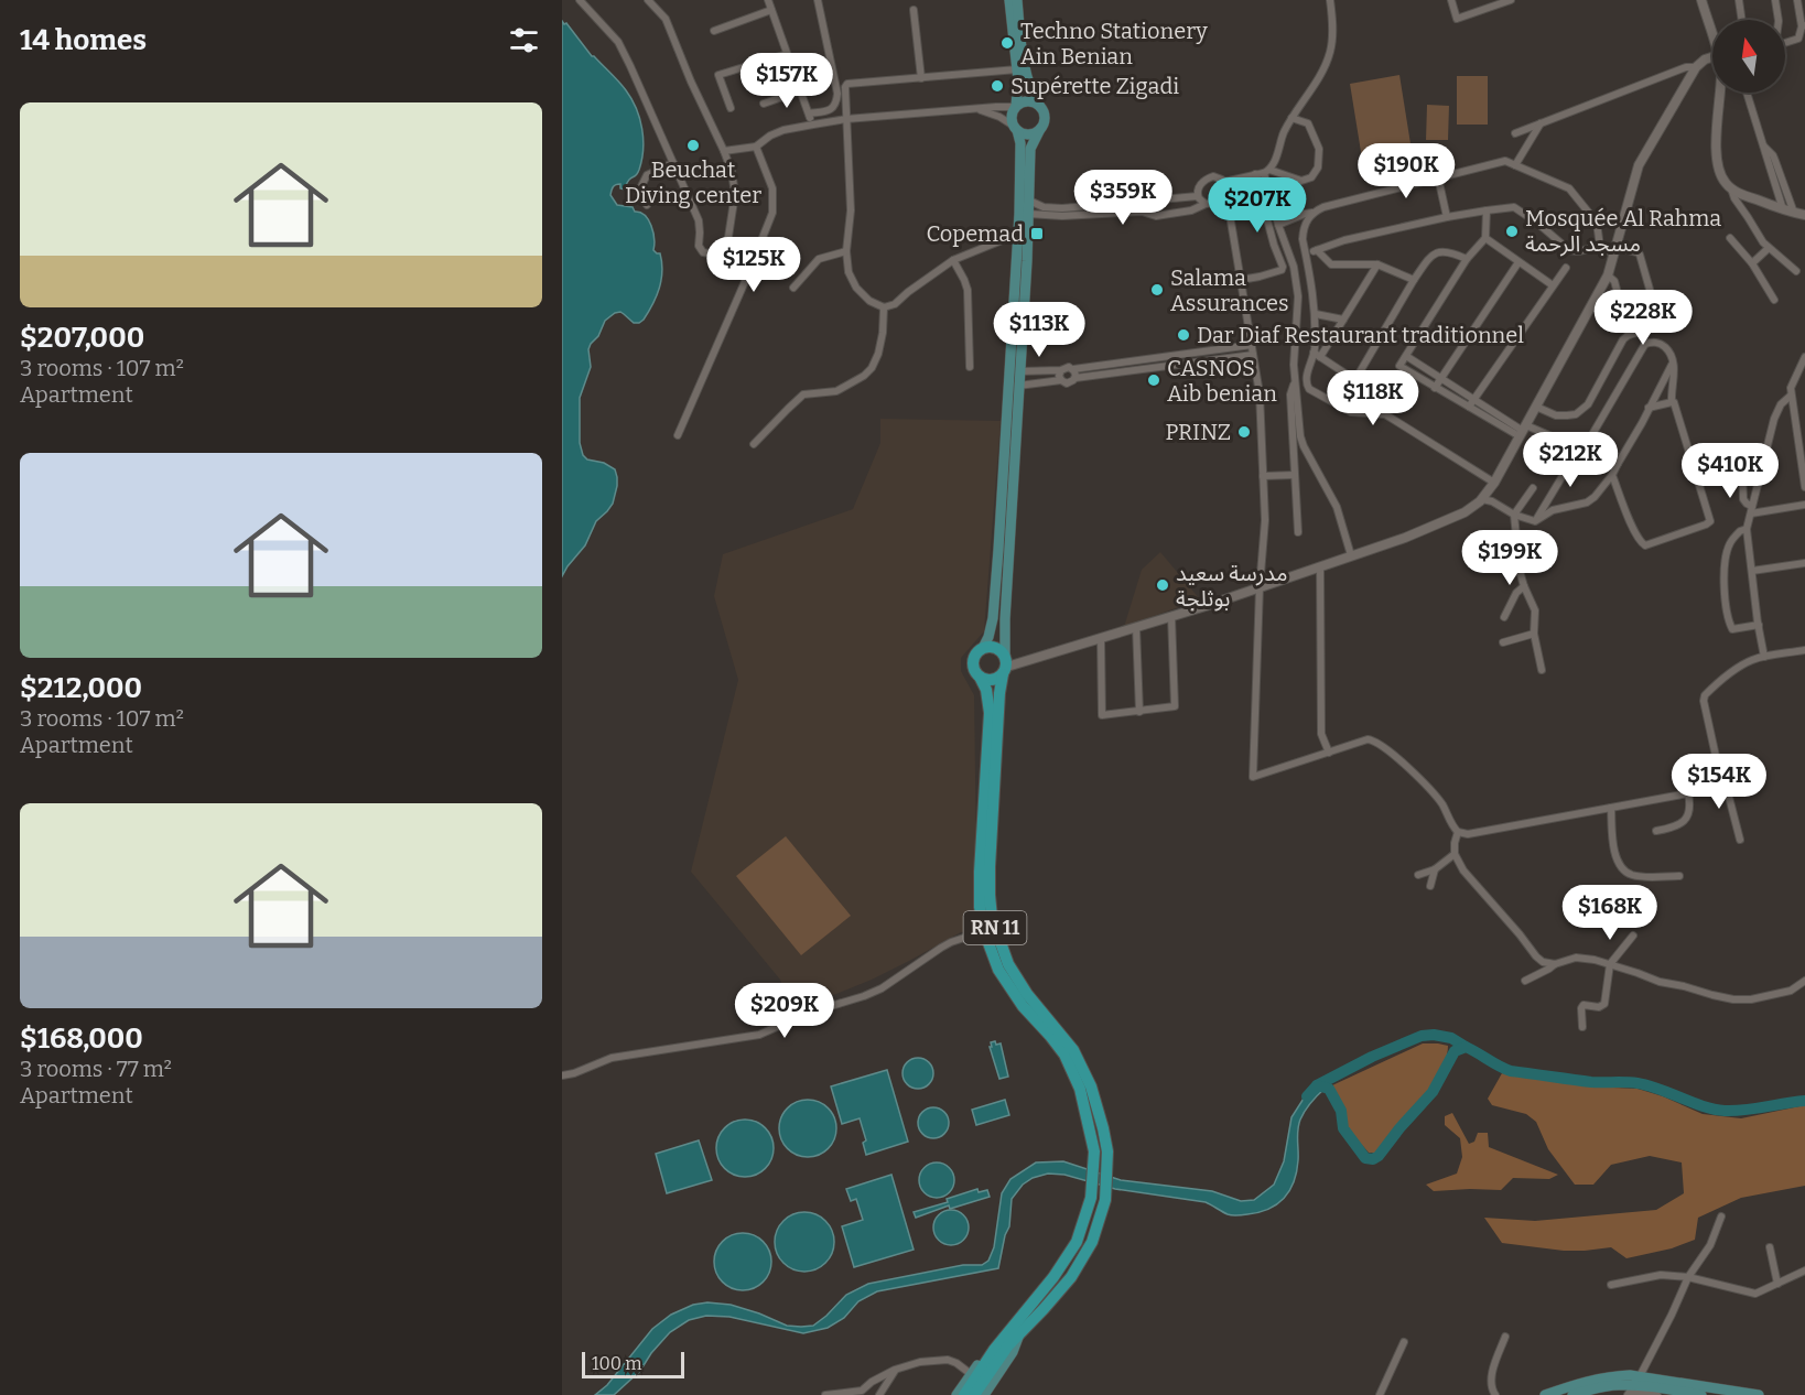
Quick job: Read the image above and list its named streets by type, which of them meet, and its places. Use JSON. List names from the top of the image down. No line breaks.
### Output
{"streets":{"highway":["RN 11"]},"places":{"other":["Techno Stationery Ain Benian","Supérette Zigadi","Beuchat Diving center","Mosquée Al Rahma مسجد الرحمة","Salama Assurances","Dar Diaf Restaurant traditionnel","CASNOS Aib benian","PRINZ","مدرسة سعيد بوثلجة"],"transit":["Copemad"]},"scale_bar":"100 m","north":"top","page":{"heading":"14 homes","price":["$157K","$190K","$359K","$207K","$125K","$228K","$113K","$118K","$212K","$410K","$199K","$154K","$168K","$209K"],"list":[{"name":"$207,000","note":"3 rooms · 107 m² · Apartment"},{"name":"$212,000","note":"3 rooms · 107 m² · Apartment"},{"name":"$168,000","note":"3 rooms · 77 m² · Apartment"}],"scale":"100 m"}}
